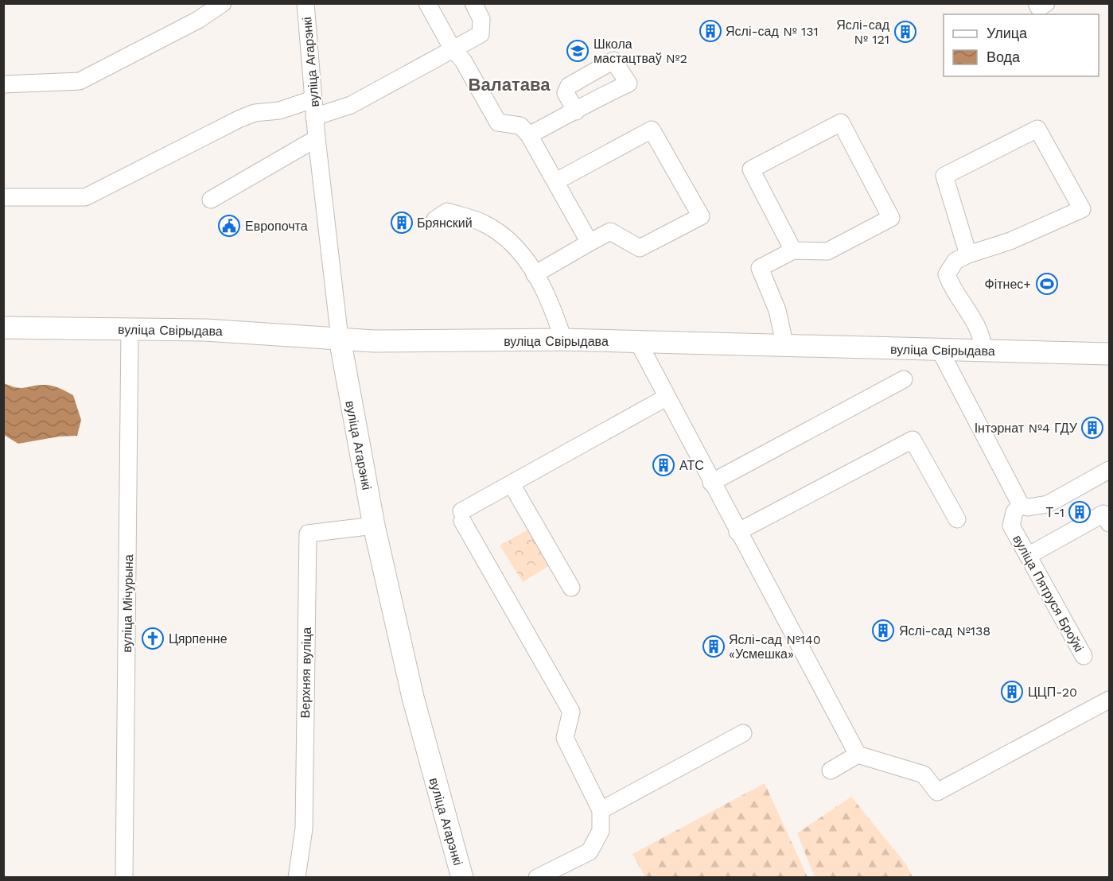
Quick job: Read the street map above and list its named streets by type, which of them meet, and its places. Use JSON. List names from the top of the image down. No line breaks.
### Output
{"streets":{"main road":["вуліца Агарэнкі","вуліца Свірыдава"],"street":["вуліца Пятруся Броўкі","вуліца Мічурына","Верхняя вуліца"]},"crossings":[["вуліца Агарэнкі","вуліца Свірыдава"],["вуліца Агарэнкі","Верхняя вуліца"],["вуліца Свірыдава","вуліца Мічурына"]],"districts":["Валатава"],"places":{"building":["Яслі-сад № 131","Яслі-сад № 121","Брянский","Інтэрнат №4 ГДУ","АТС","Т-1","Яслі-сад №138","Яслі-сад №140 «Усмешка»","ЦЦП-20"],"school or university":["Школа мастацтваў №2"],"public building":["Европочта"],"sports":["Фітнес+"],"church":["Цярпенне"]},"legend":["Улица","Вода"]}
